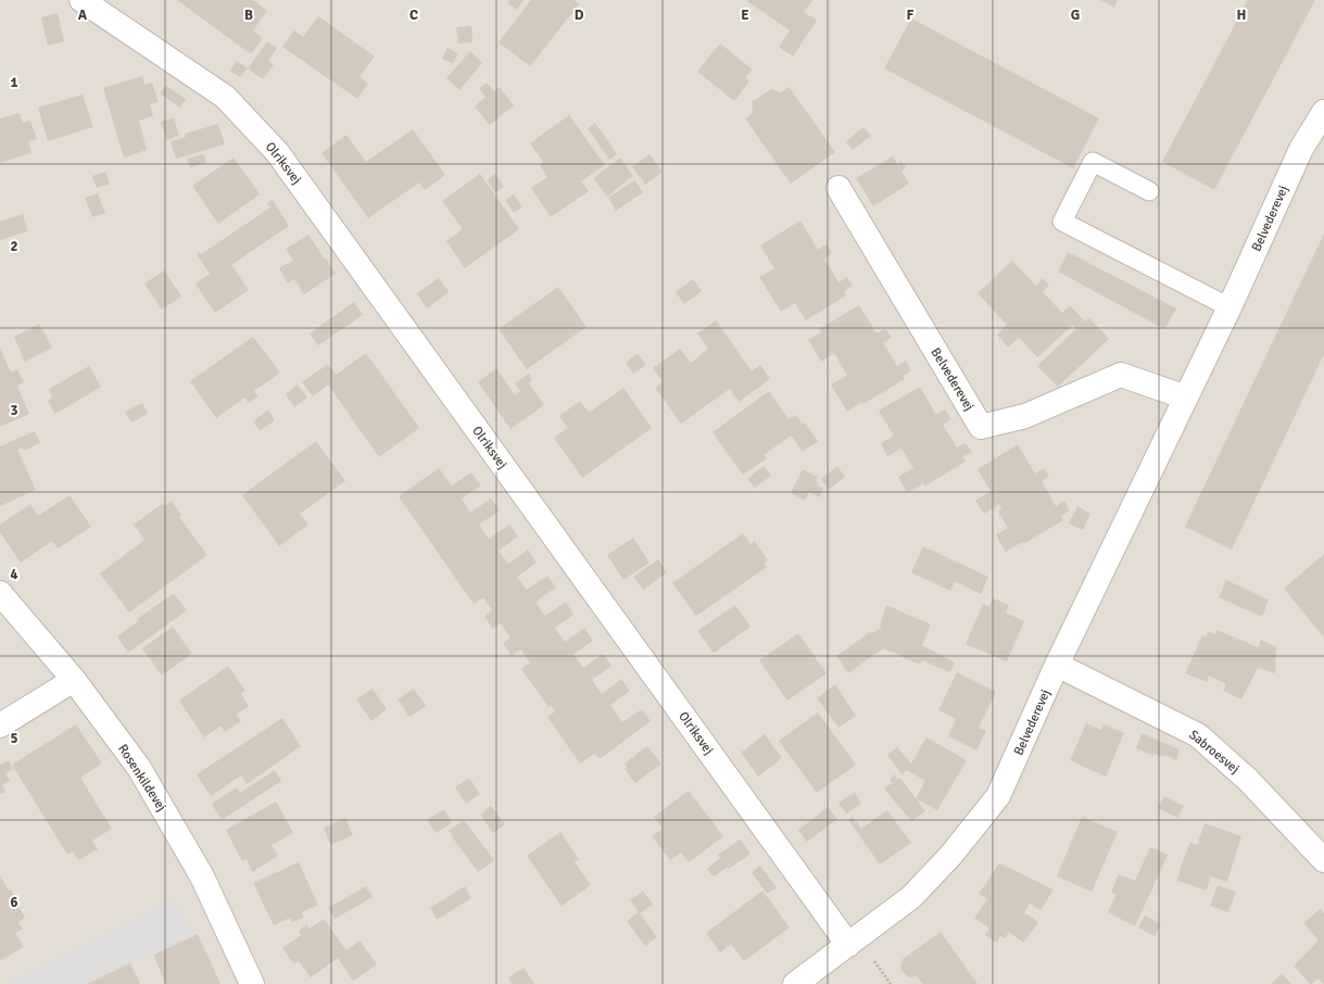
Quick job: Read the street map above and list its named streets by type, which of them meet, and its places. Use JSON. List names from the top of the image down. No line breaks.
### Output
{"streets":{"street":["Olriksvej","Belvederevej","Sabroesvej","Rosenkildevej"]},"crossings":[["Olriksvej","Belvederevej"],["Belvederevej","Sabroesvej"]],"grid":{"columns":["A","B","C","D","E","F","G","H"],"rows":["1","2","3","4","5","6"]}}
